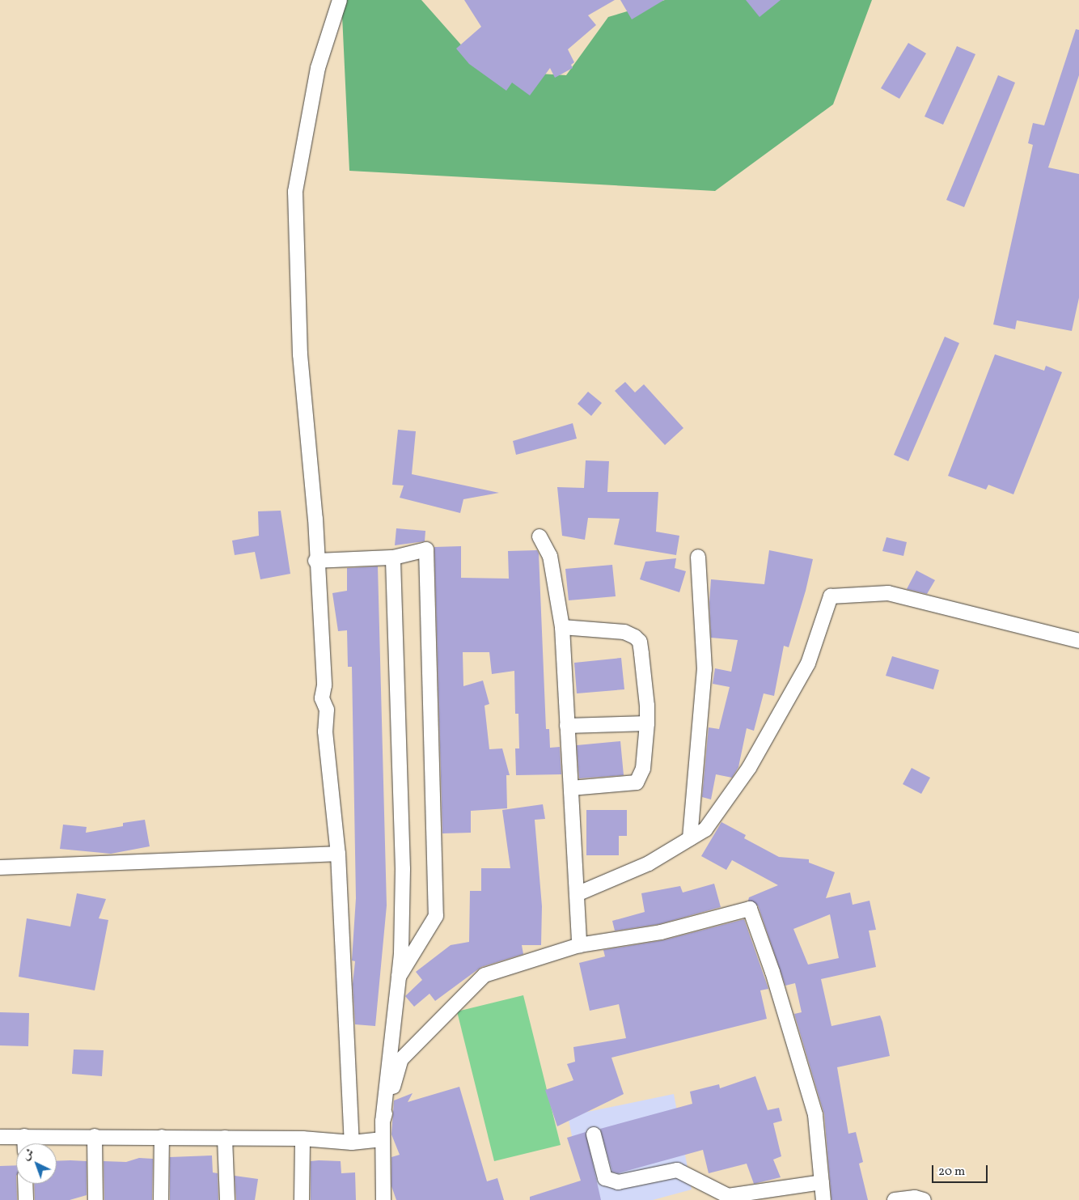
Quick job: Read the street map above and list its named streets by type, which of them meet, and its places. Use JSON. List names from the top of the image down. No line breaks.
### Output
{"scale_bar":"20 m","north":"top left"}
